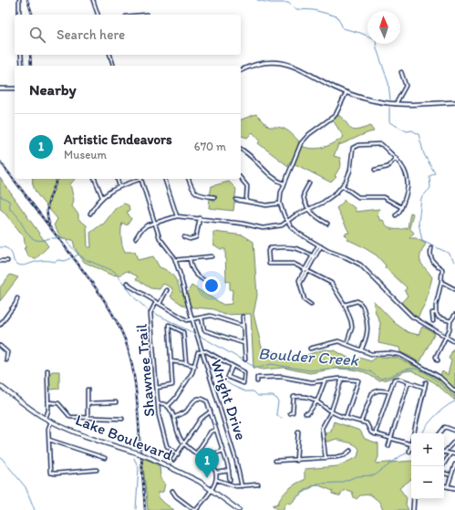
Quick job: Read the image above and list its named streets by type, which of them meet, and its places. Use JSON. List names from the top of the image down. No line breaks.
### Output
{"streets":{"main road":["Lake Boulevard"],"street":["Shawnee Trail","Wright Drive"]},"water":["Boulder Creek"],"north":"top","page":{"search":"Search here","heading":"Nearby","list":[{"mark":"1","name":"Artistic Endeavors","note":"Museum","value":"670 m"}],"map_buttons":["+","−"],"pins":"1"}}
